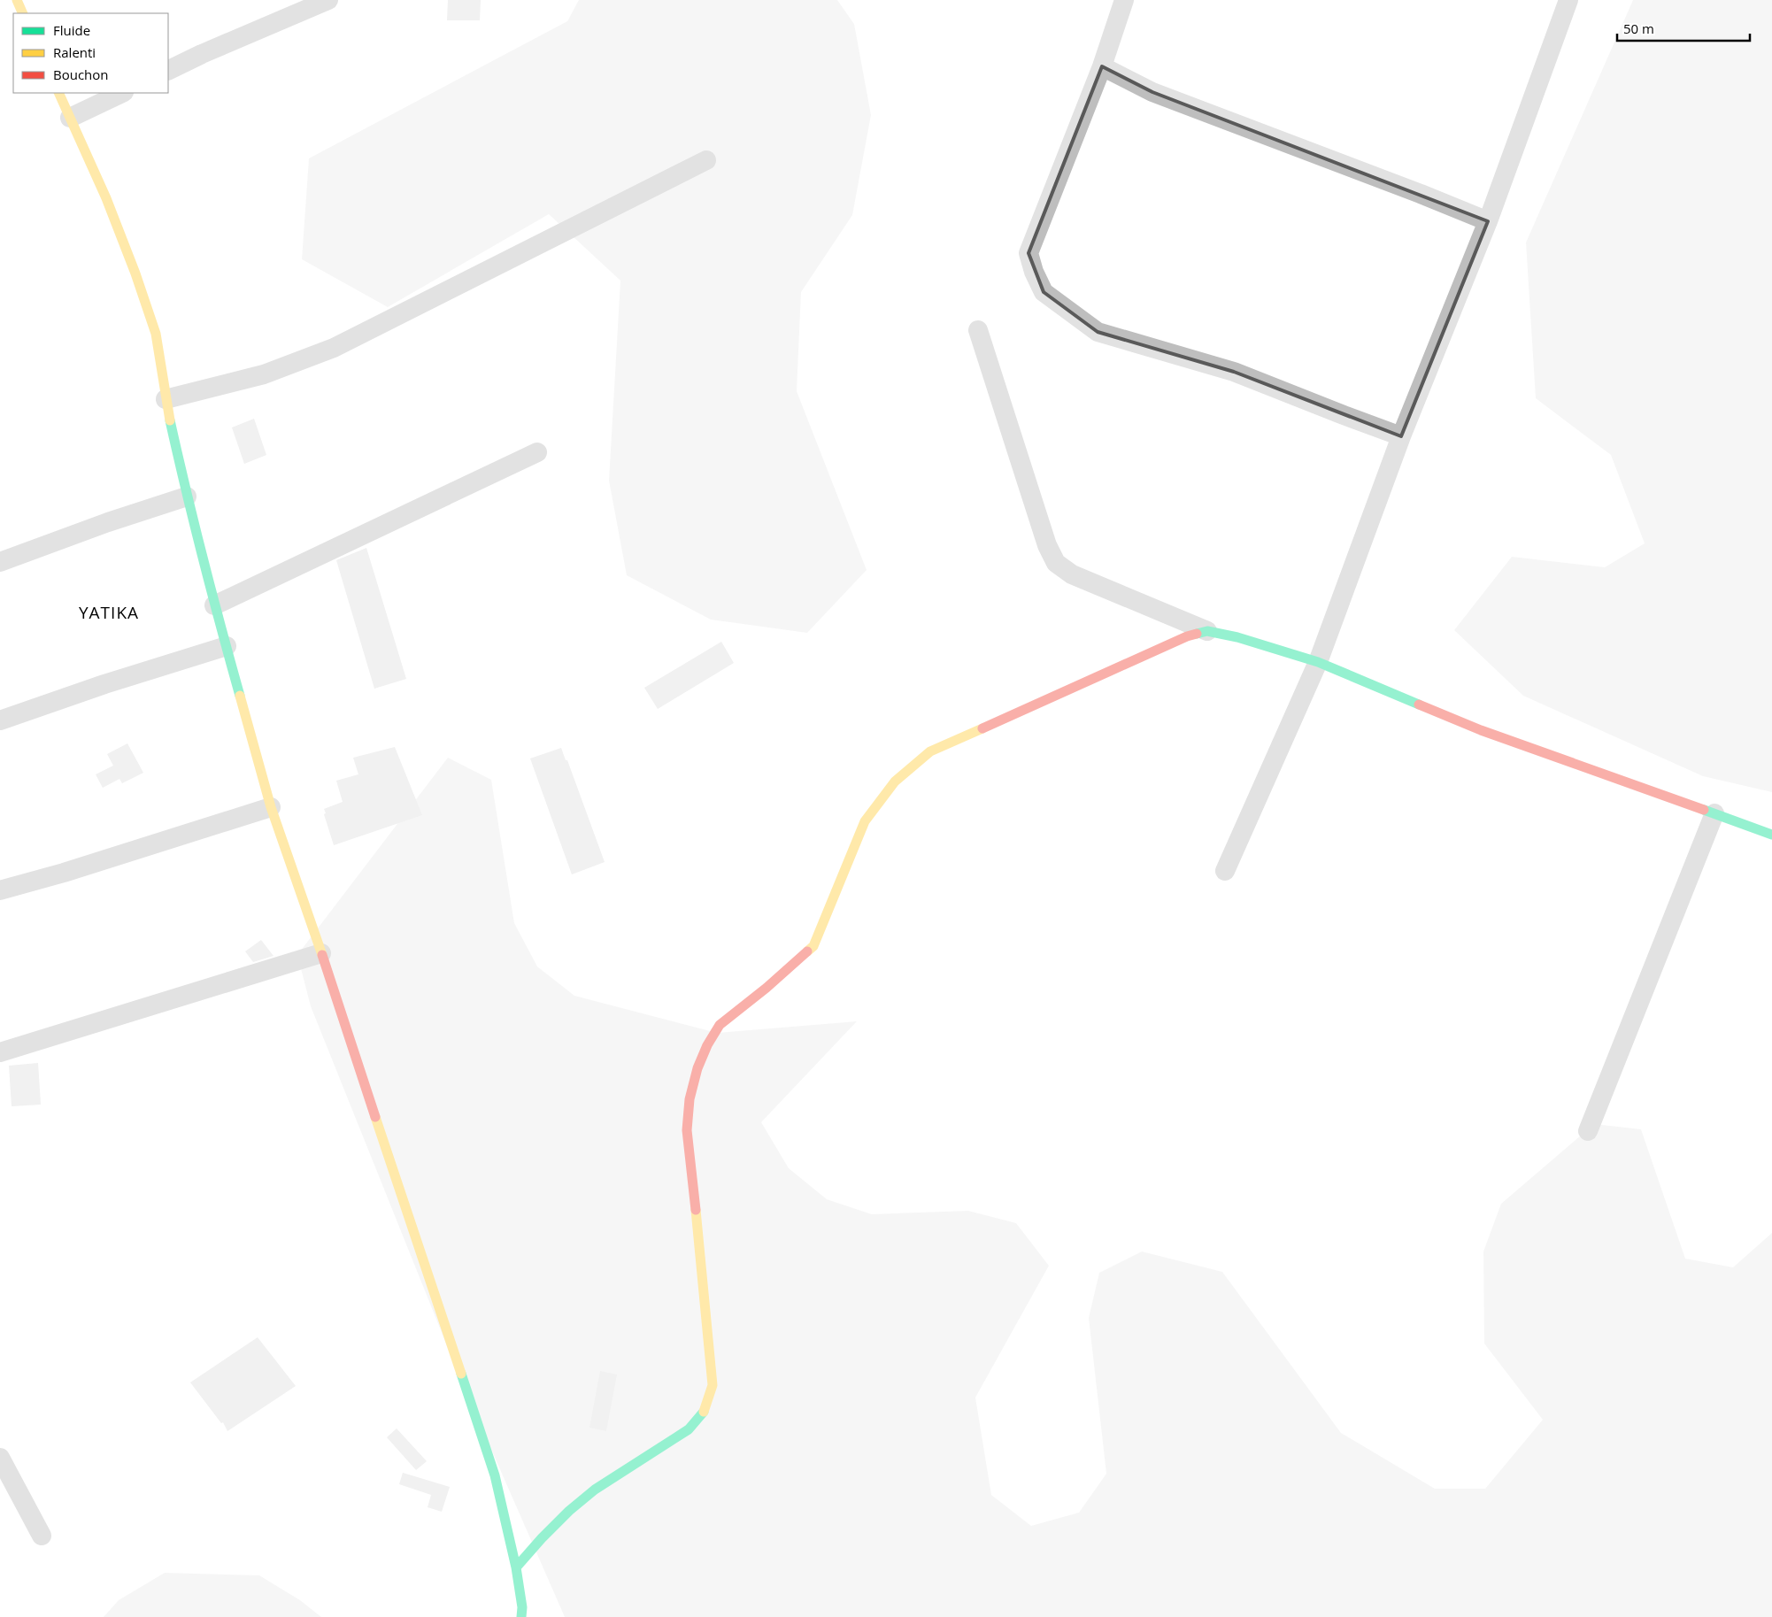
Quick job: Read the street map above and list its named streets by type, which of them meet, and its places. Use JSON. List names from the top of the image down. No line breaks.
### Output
{"districts":["YATIKA"],"legend":["Fluide","Ralenti","Bouchon"],"scale_bar":"50 m"}
